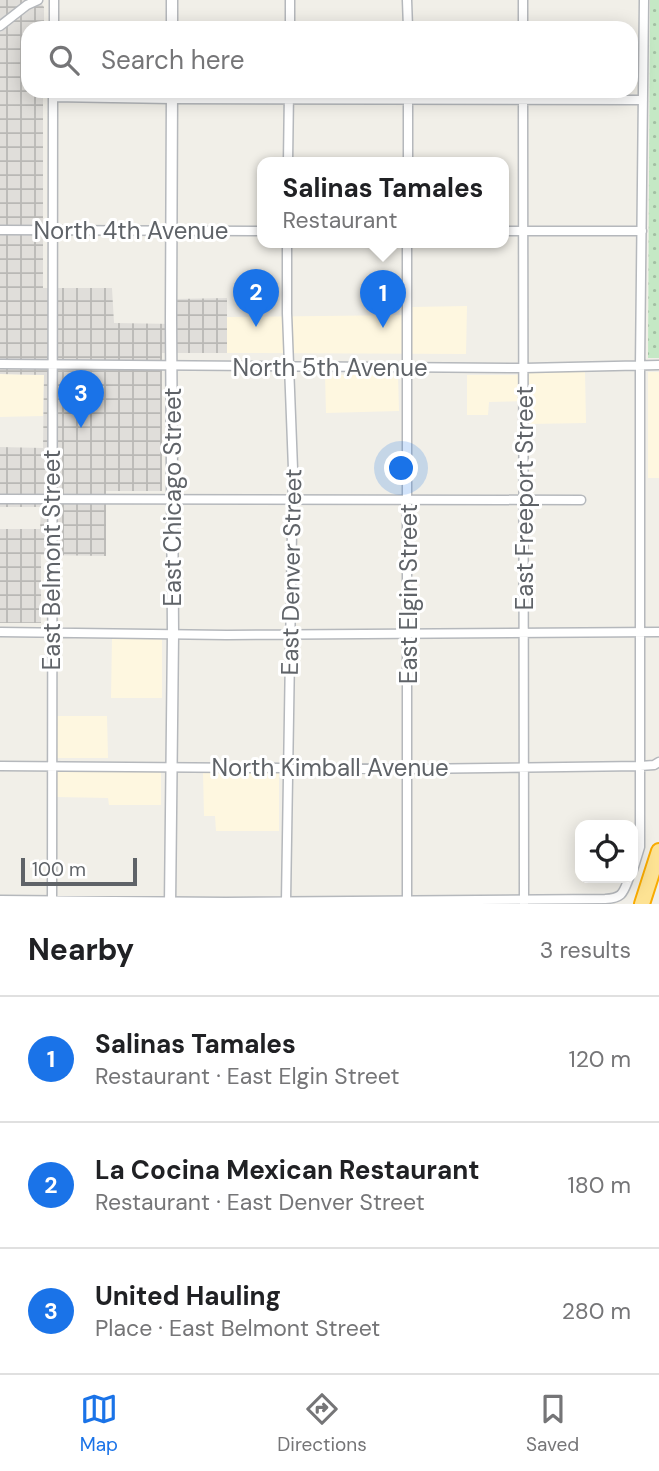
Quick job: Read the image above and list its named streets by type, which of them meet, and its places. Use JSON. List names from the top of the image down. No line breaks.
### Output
{"streets":{"street":["North 4th Avenue","North 5th Avenue","East Chicago Street","East Freeport Street","East Belmont Street","East Denver Street","East Elgin Street","North Kimball Avenue"]},"crossings":[["North 4th Avenue","East Chicago Street"],["North 4th Avenue","East Belmont Street"],["North 5th Avenue","East Chicago Street"],["North 5th Avenue","East Freeport Street"],["North 5th Avenue","East Belmont Street"],["North 5th Avenue","East Denver Street"],["North 5th Avenue","East Elgin Street"],["East Chicago Street","North Kimball Avenue"],["East Freeport Street","North Kimball Avenue"],["East Belmont Street","North Kimball Avenue"],["East Denver Street","North Kimball Avenue"],["East Elgin Street","North Kimball Avenue"]],"scale_bar":"100 m","page":{"search":"Search here","popup":["Salinas Tamales","Restaurant"],"pins":["2","1","3"],"scale":"100 m","heading":["Nearby","3 results"],"list":[{"mark":"1","name":"Salinas Tamales","note":"Restaurant · East Elgin Street","value":"120 m"},{"mark":"2","name":"La Cocina Mexican Restaurant","note":"Restaurant · East Denver Street","value":"180 m"},{"mark":"3","name":"United Hauling","note":"Place · East Belmont Street","value":"280 m"}],"nav":["Map","Directions","Saved"]}}
